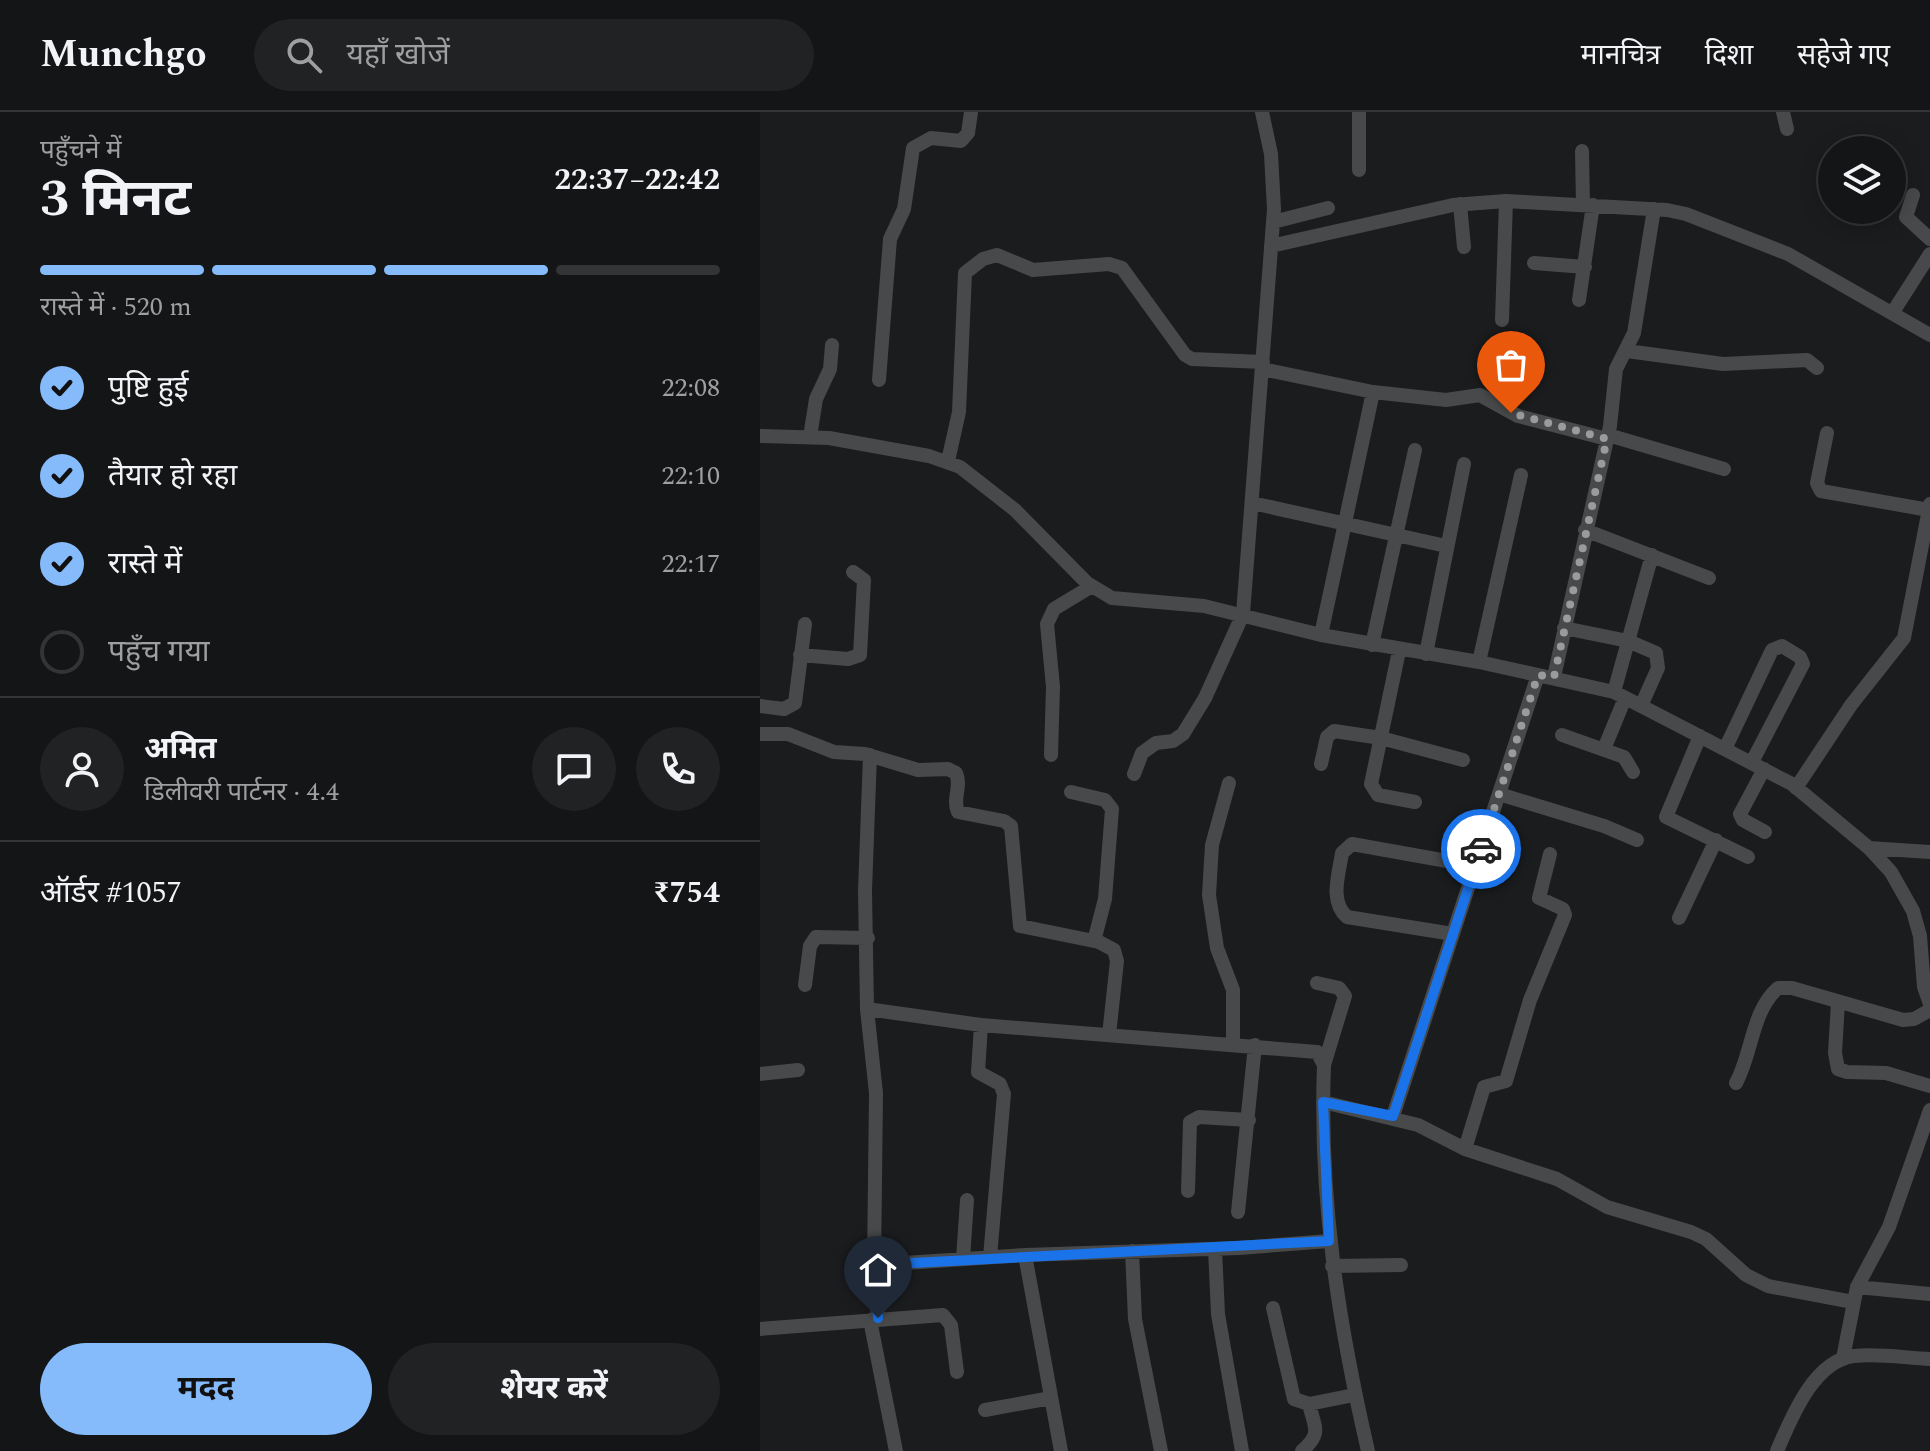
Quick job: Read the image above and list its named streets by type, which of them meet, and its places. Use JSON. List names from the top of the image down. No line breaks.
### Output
{"page":{"header":"Munchgo","search":"यहाँ खोजें","nav":["मानचित्र","दिशा","सहेजे गए"],"heading":["3 मिनट","पहुँचने में","22:37–22:42"],"panel":["अमित","डिलीवरी पार्टनर · 4.4","ऑर्डर #1057","₹754"],"bar":"रास्ते में · 520 m","list":[["पुष्टि हुई","22:08"],["तैयार हो रहा","22:10"],["रास्ते में","22:17"],"पहुँच गया"],"buttons":["मदद","शेयर करें"]}}
